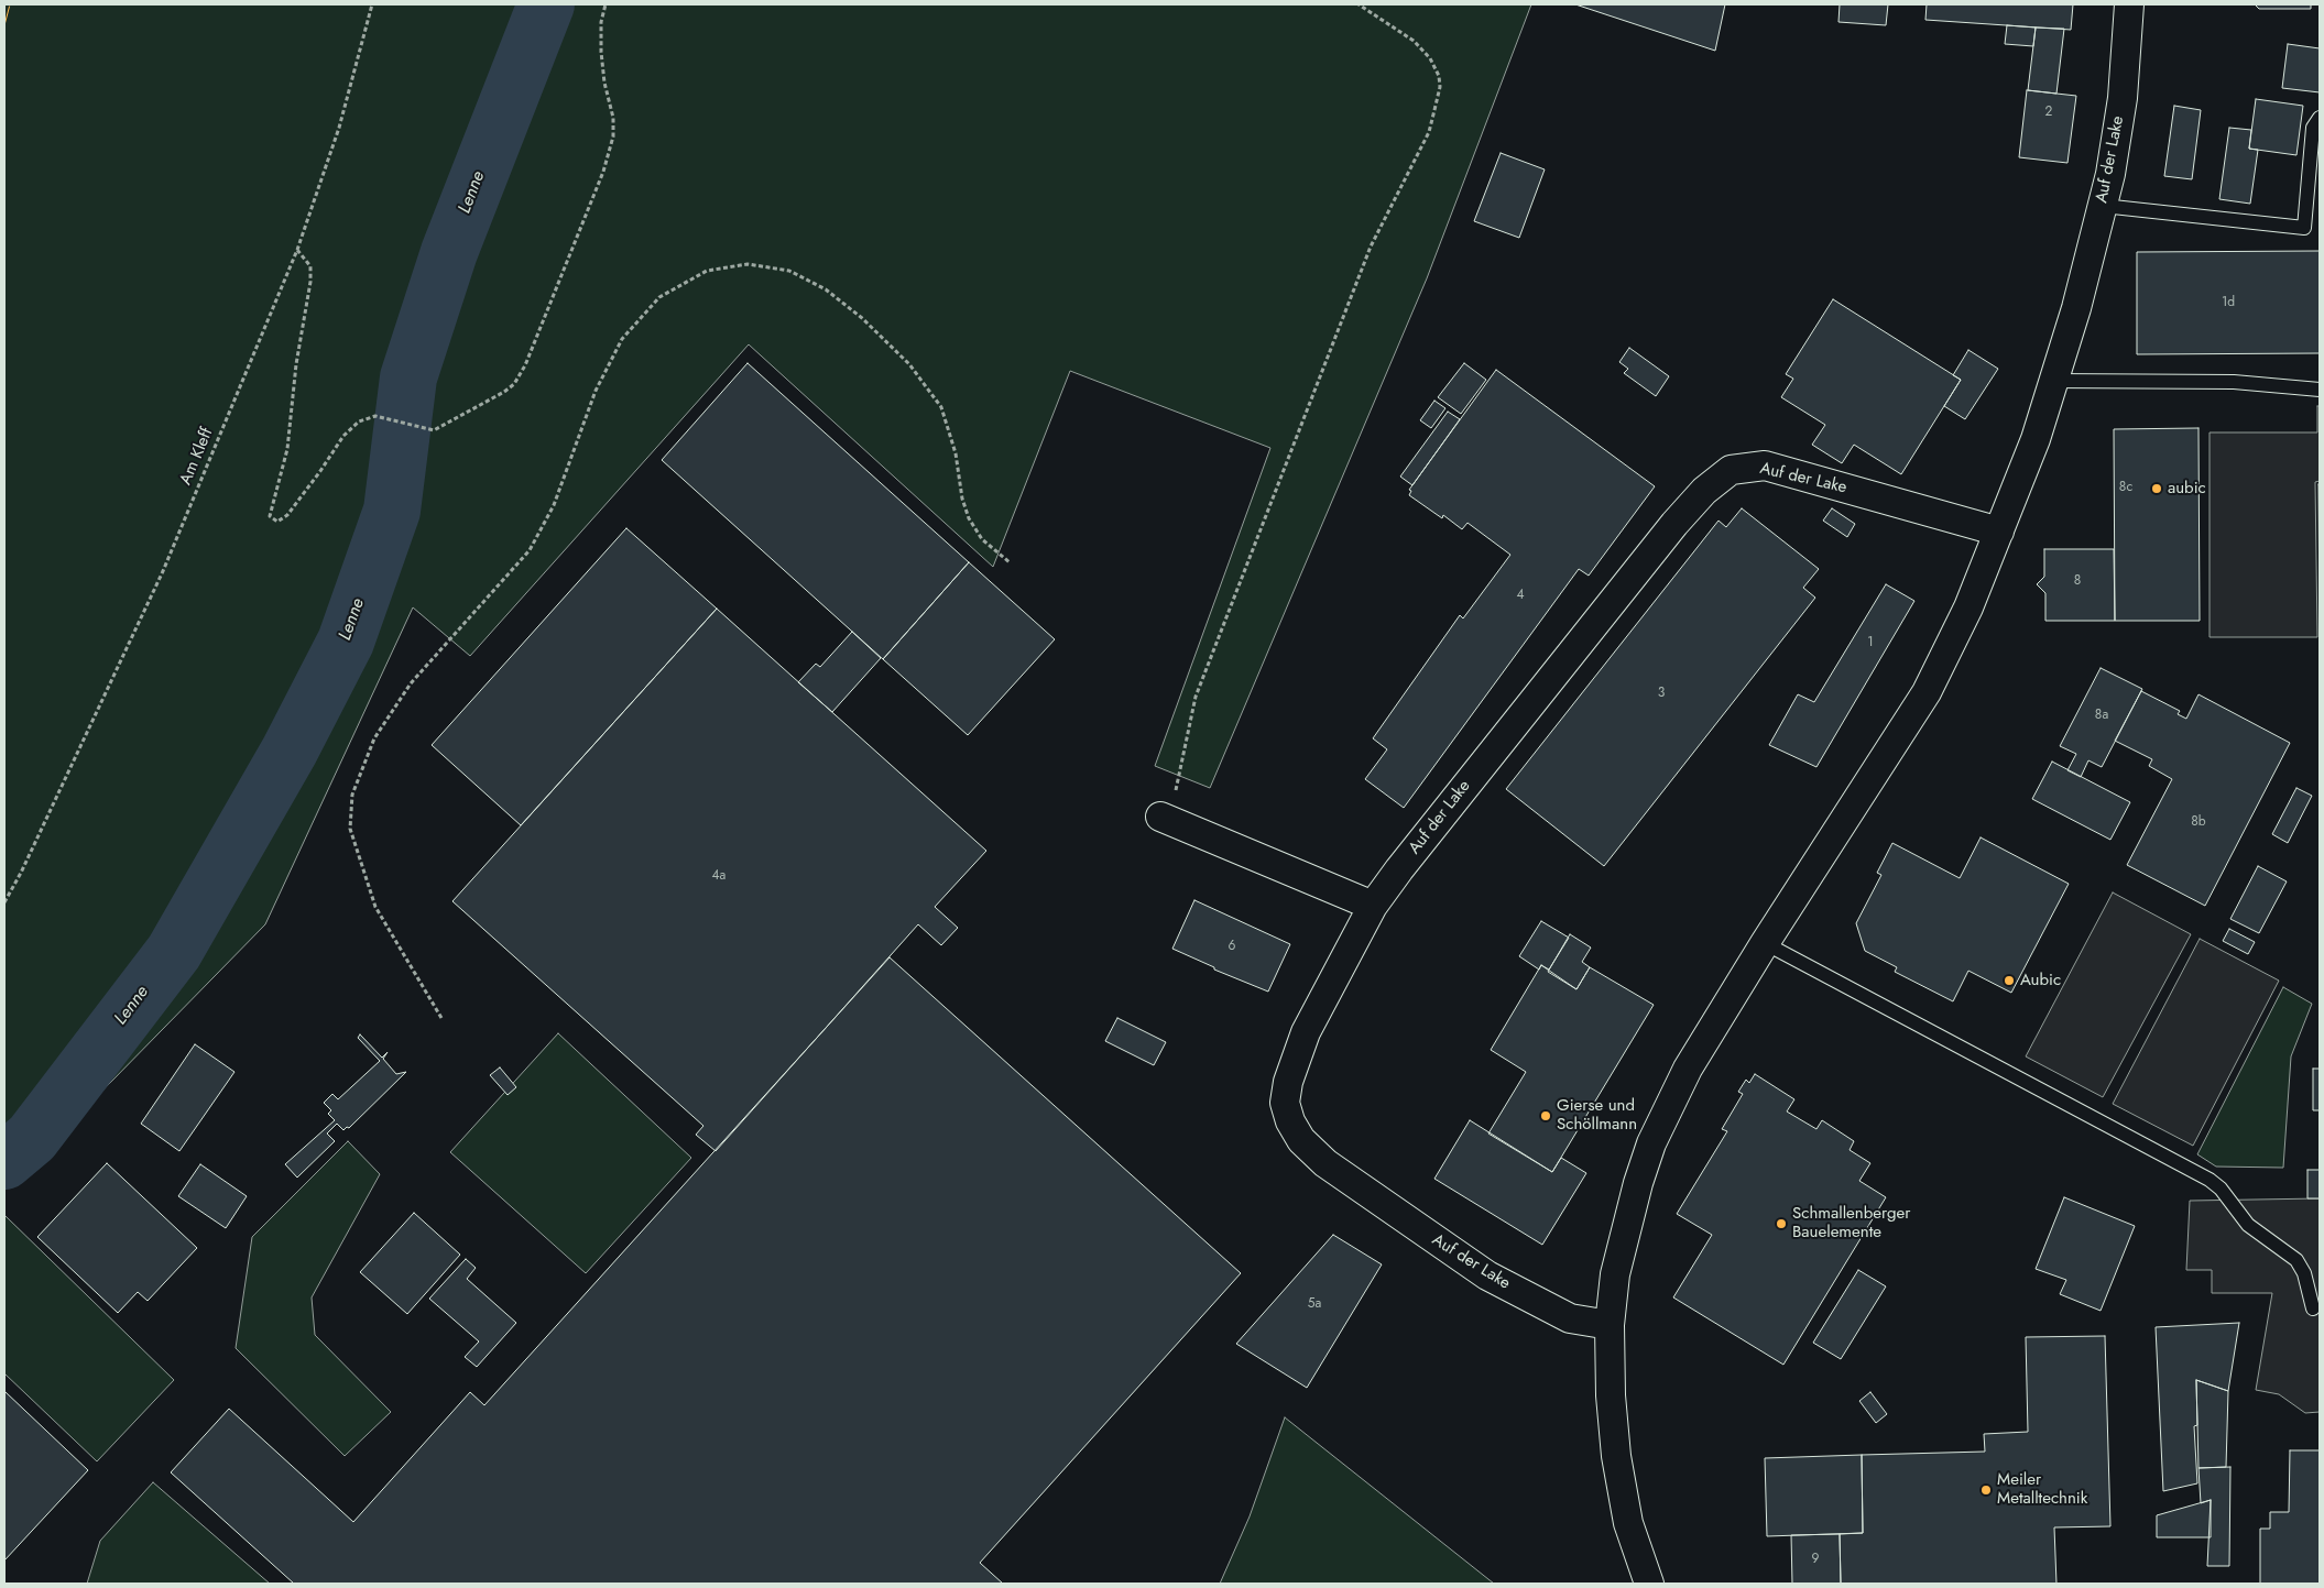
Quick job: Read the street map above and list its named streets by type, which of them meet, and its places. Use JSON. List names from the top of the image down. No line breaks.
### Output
{"streets":{"street":["Auf der Lake"],"path":["Am Kleff"]},"water":["Lenne"],"places":["aubic","Aubic","Gierse und Schöllmann","Schmallenberger Bauelemente","Meiler Metalltechnik"],"house_numbers":["2","1d","8c","8","4","1","3","8a","8b","4a","6","5a","9"]}
